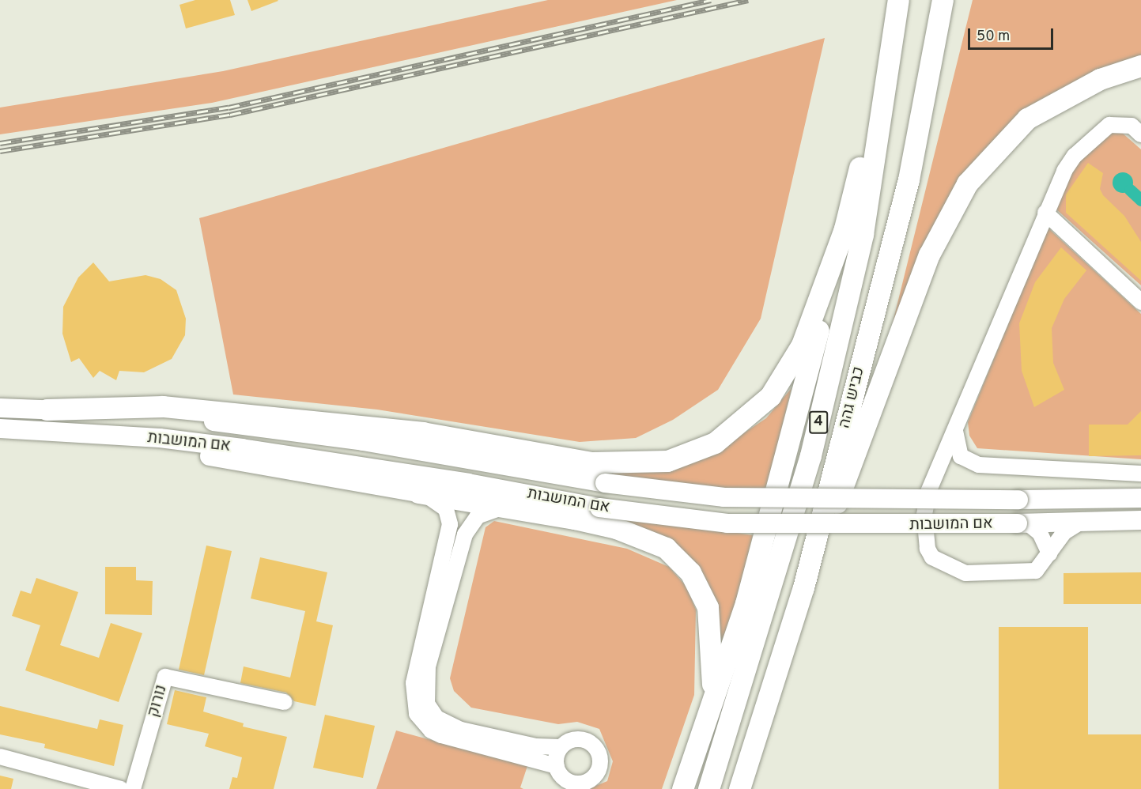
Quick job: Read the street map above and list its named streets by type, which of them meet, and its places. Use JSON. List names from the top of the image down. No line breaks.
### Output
{"streets":{"highway":["כביש גהה","4"],"main road":["אם המושבות"],"street":["נורוק"]},"scale_bar":"50 m"}
